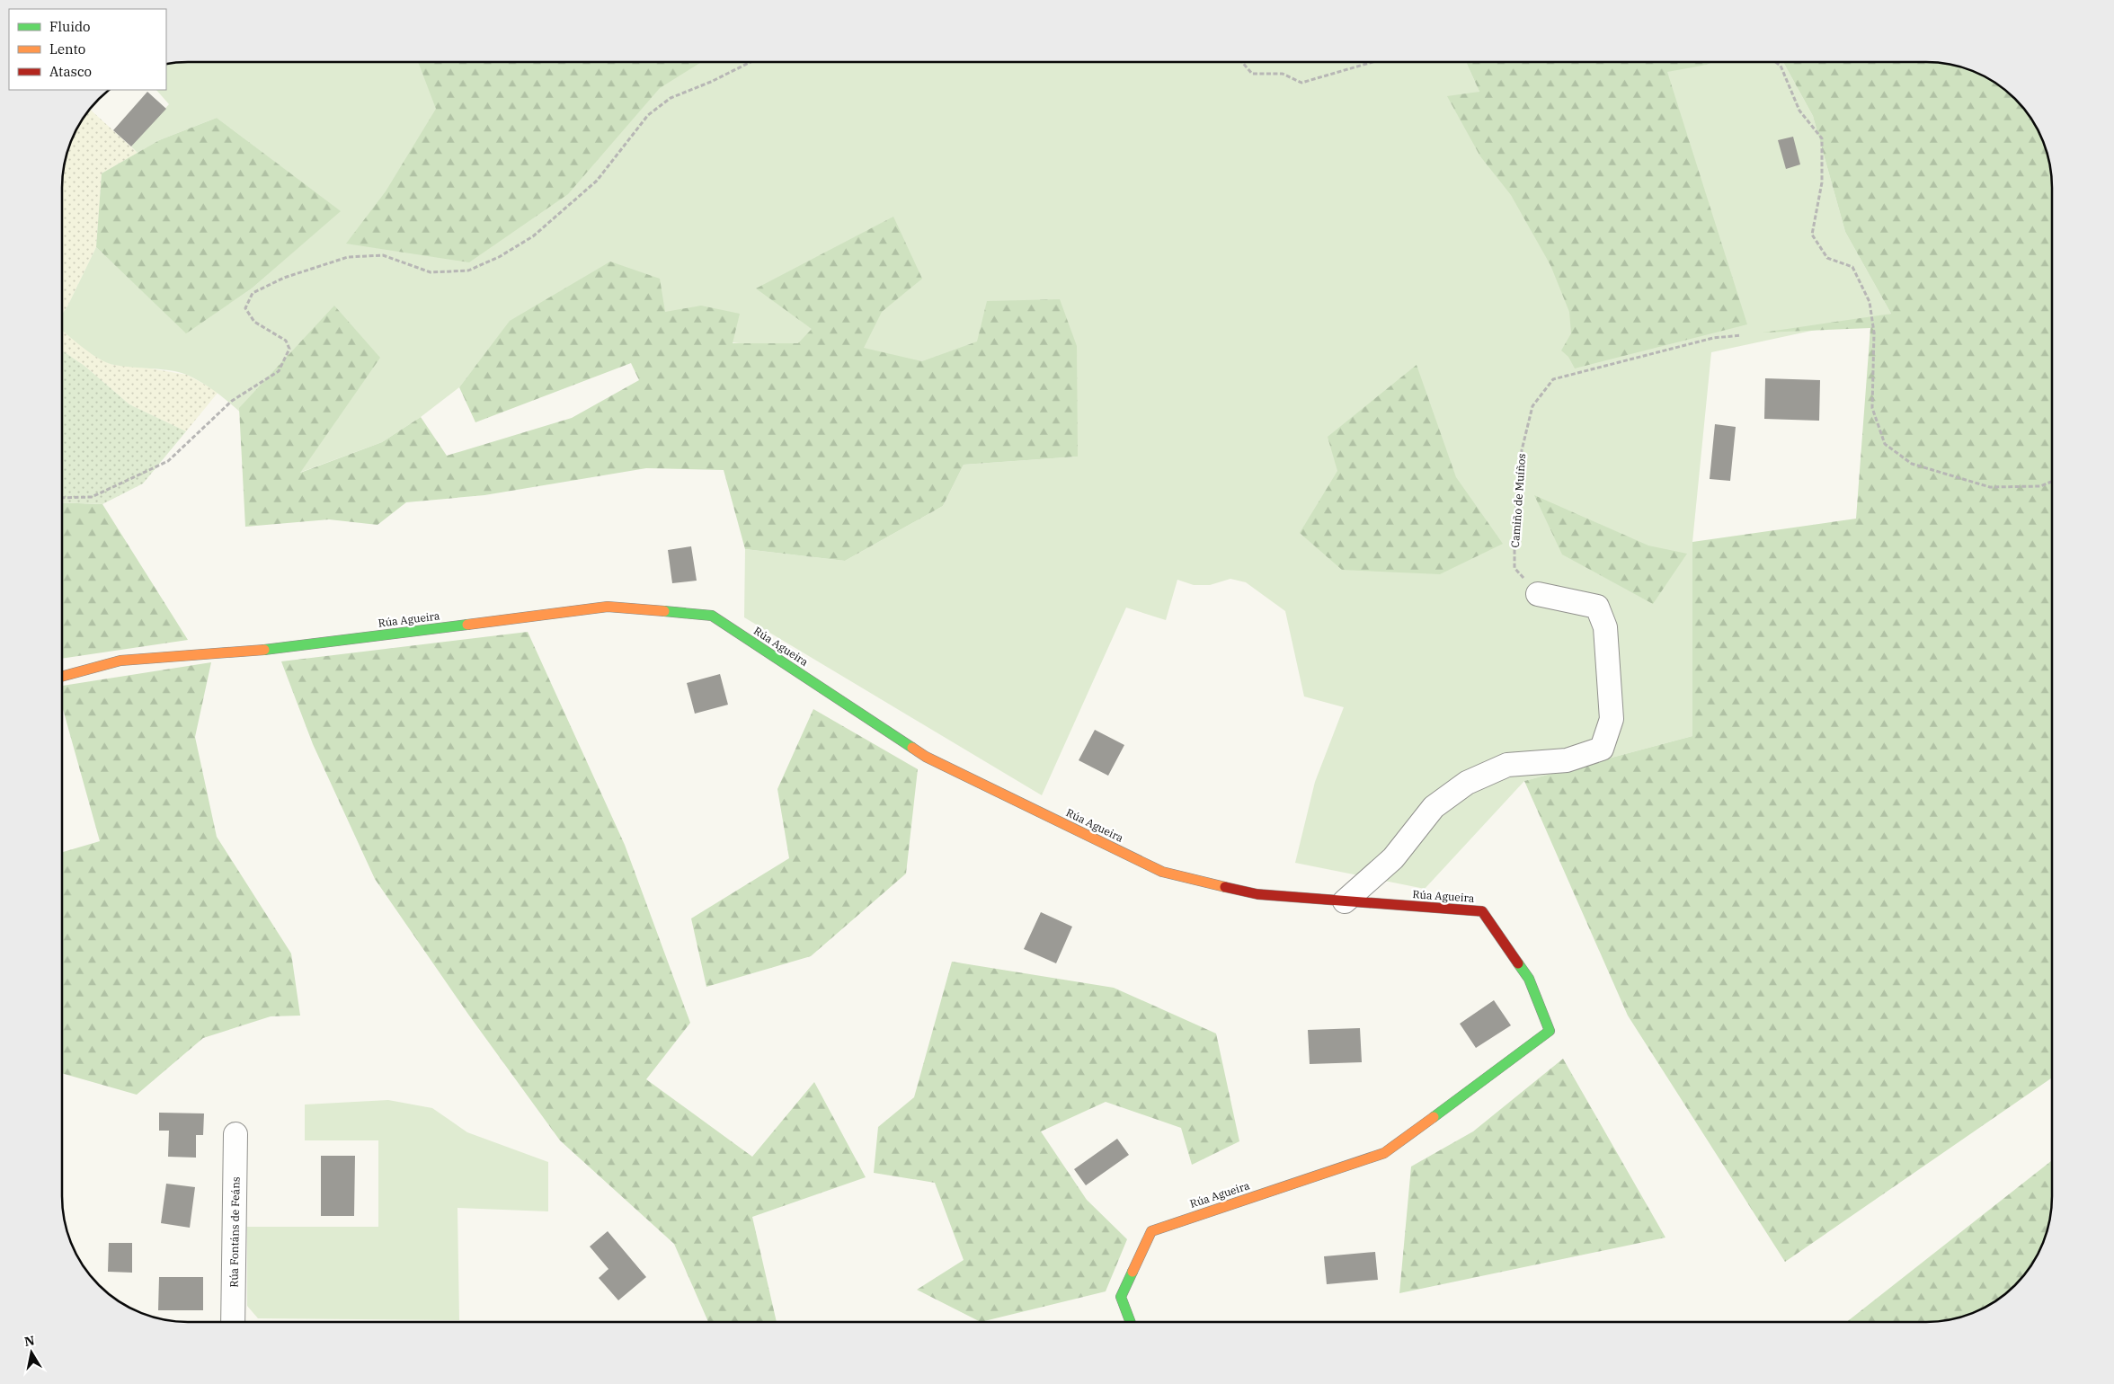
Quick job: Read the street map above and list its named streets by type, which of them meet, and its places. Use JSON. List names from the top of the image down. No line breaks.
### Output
{"streets":{"street":["Rúa Agueira","Rúa Fontáns de Feáns"],"path":["Camiño de Muíños"]},"legend":["Fluido","Lento","Atasco"],"north":"top"}
